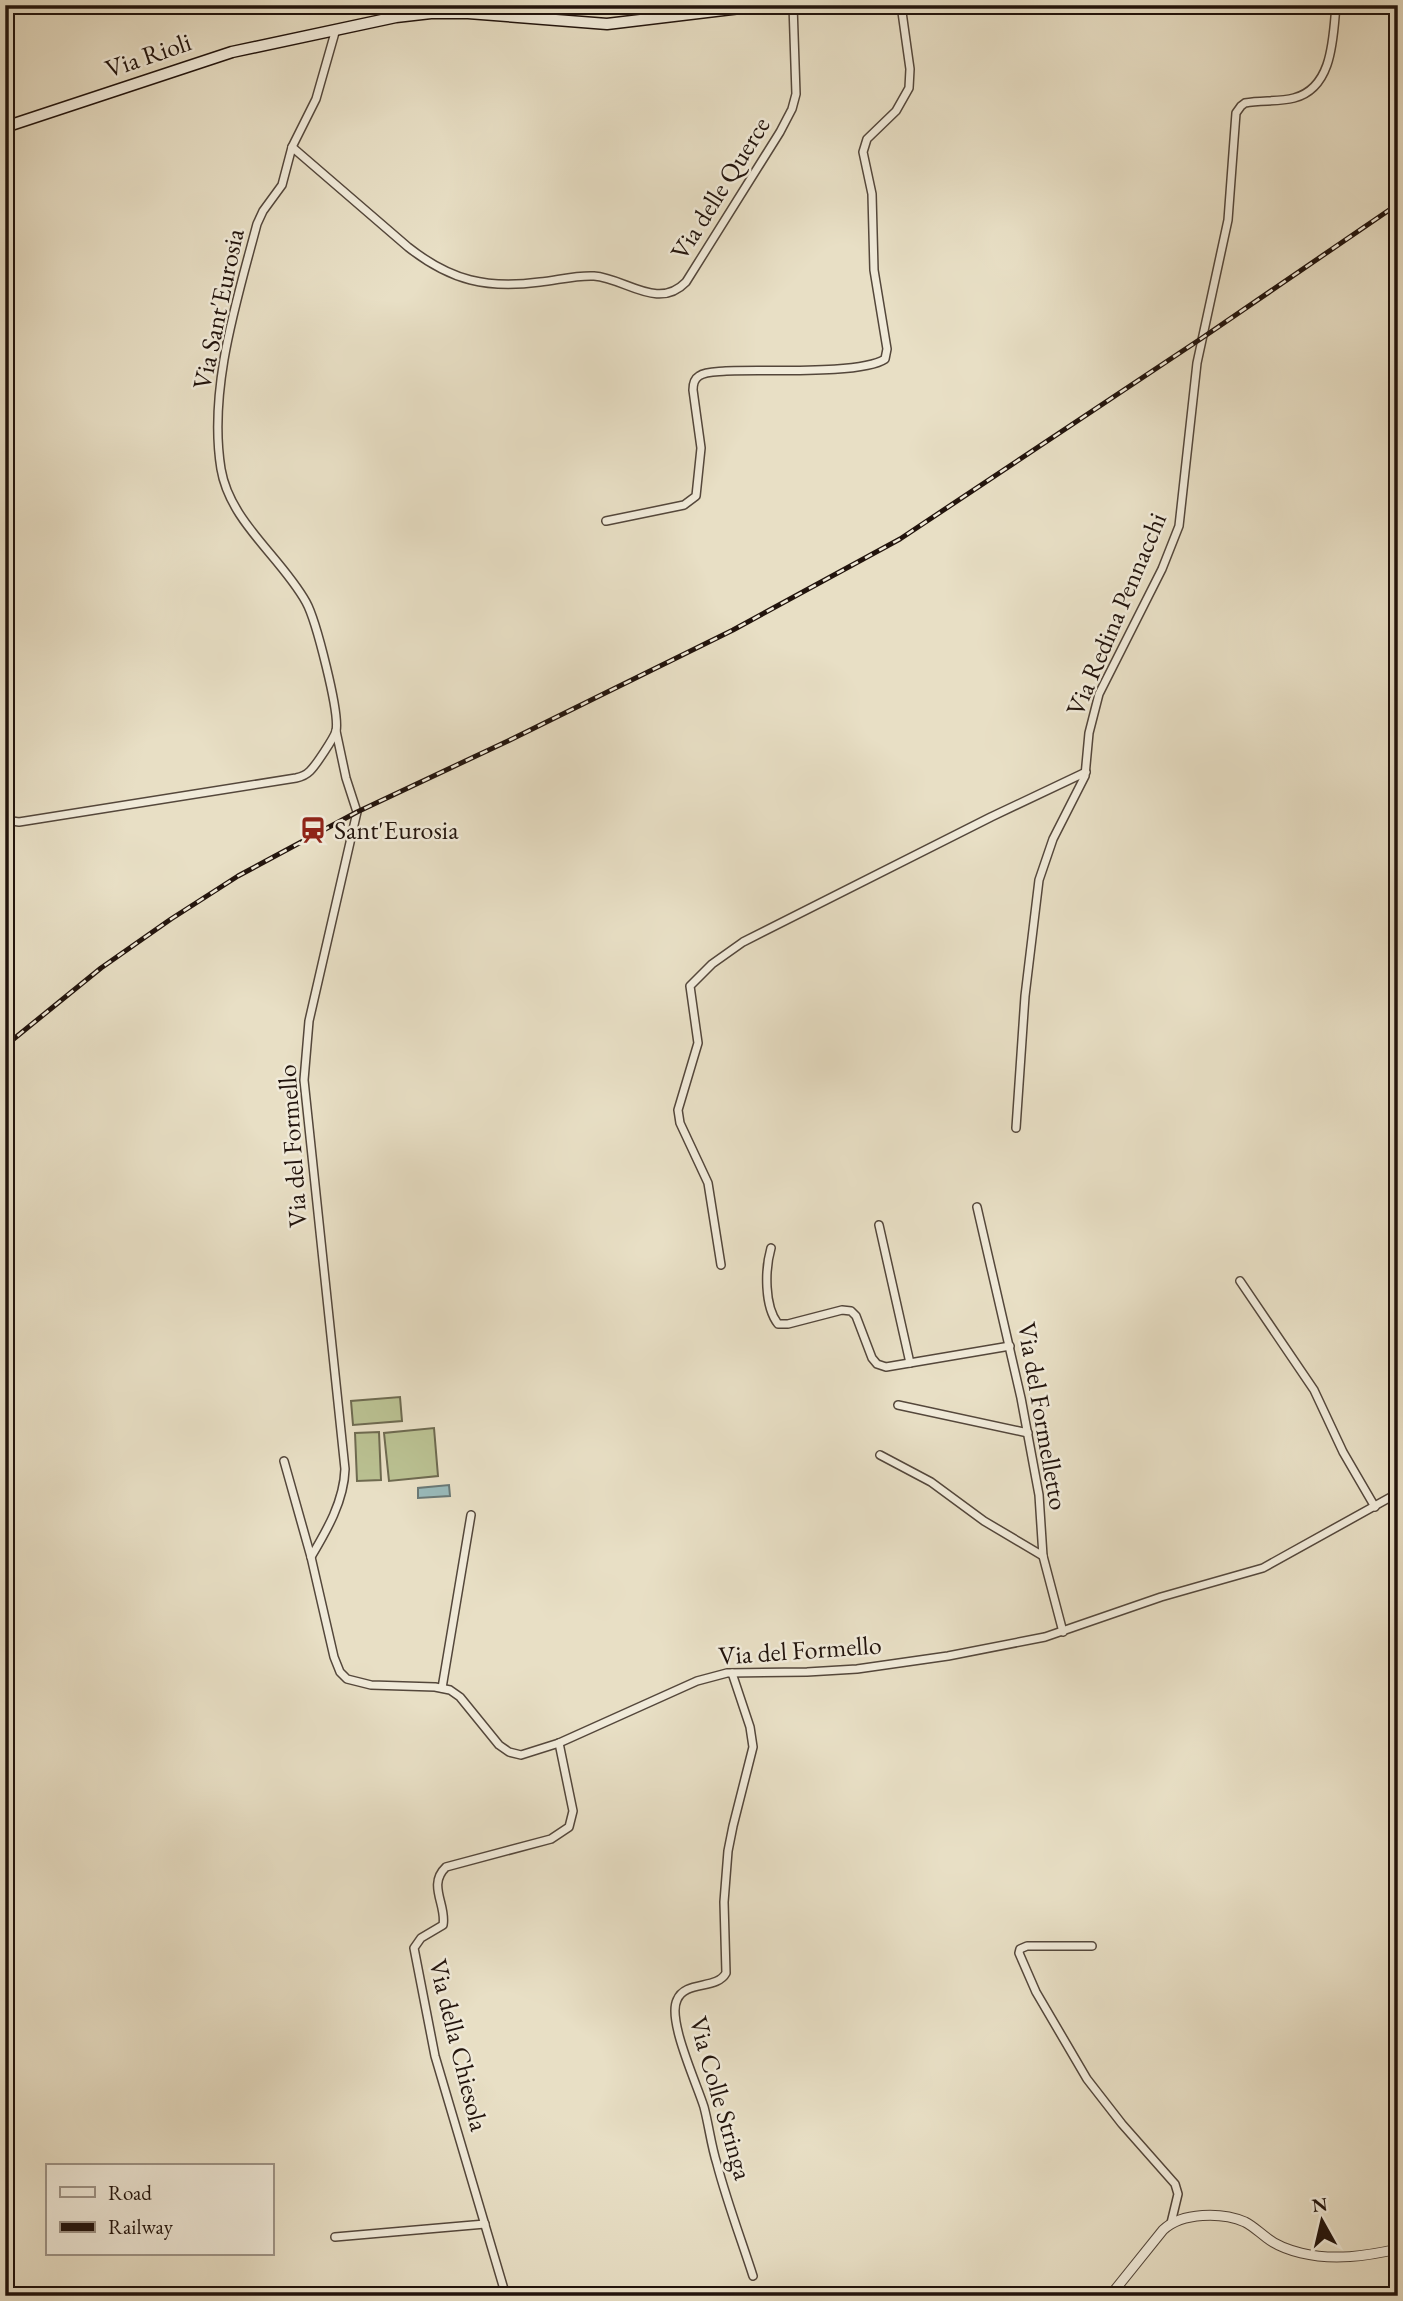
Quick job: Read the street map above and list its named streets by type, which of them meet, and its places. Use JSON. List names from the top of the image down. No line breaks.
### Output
{"streets":{"main road":["Via Rioli"],"street":["Via delle Querce","Via Sant'Eurosia","Via Redina Pennacchi","Via del Formello","Via del Formelletto","Via della Chiesola","Via Colle Stringa"]},"crossings":[["Via Rioli","Via Sant'Eurosia"],["Via delle Querce","Via Sant'Eurosia"],["Via Sant'Eurosia","Via del Formello"],["Via del Formello","Via del Formelletto"],["Via del Formello","Via della Chiesola"],["Via del Formello","Via Colle Stringa"]],"places":{"station":["Sant'Eurosia"]},"legend":["Road","Railway"],"north":"top"}
